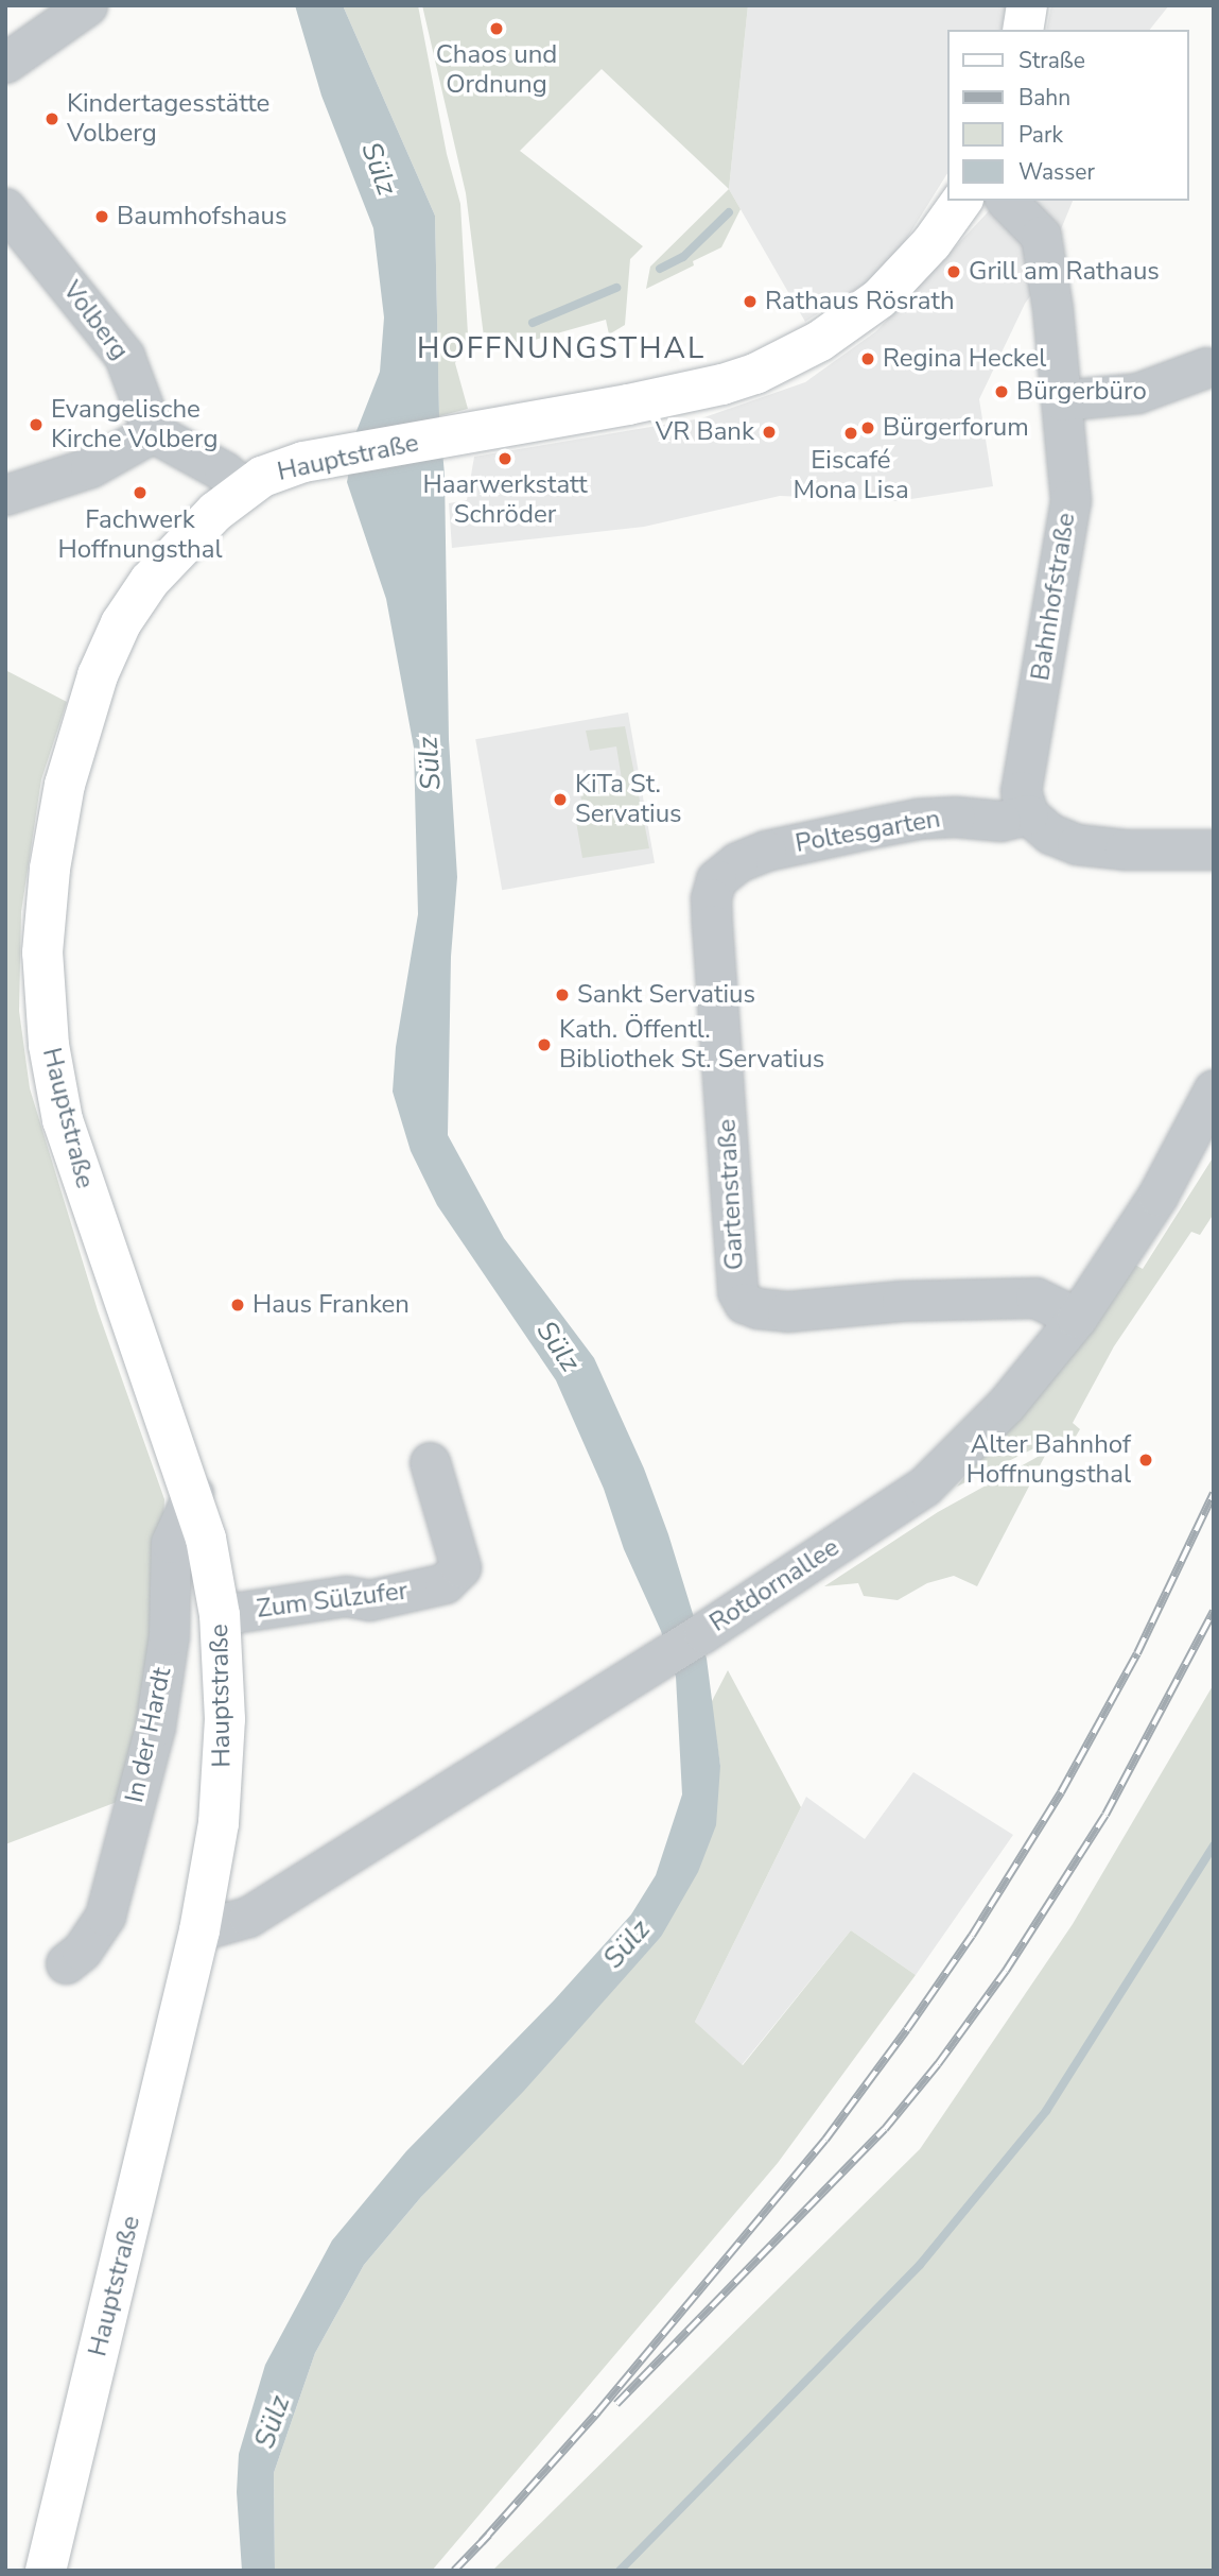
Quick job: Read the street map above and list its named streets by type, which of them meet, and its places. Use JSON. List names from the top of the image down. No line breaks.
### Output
{"streets":{"main road":["Hauptstraße"],"street":["Volberg","Bahnhofstraße","Poltesgarten","Gartenstraße","Rotdornallee","Zum Sülzufer","In der Hardt"]},"crossings":[["Hauptstraße","Rotdornallee"],["Hauptstraße","Zum Sülzufer"],["Hauptstraße","In der Hardt"],["Bahnhofstraße","Poltesgarten"],["Poltesgarten","Gartenstraße"],["Gartenstraße","Rotdornallee"]],"districts":["HOFFNUNGSTHAL"],"water":["Sülz"],"places":["Chaos und Ordnung","Kindertagesstätte Volberg","Baumhofshaus","Grill am Rathaus","Rathaus Rösrath","Regina Heckel","Bürgerbüro","Evangelische Kirche Volberg","Bürgerforum","VR Bank","Eiscafé Mona Lisa","Haarwerkstatt Schröder","Fachwerk Hoffnungsthal","KiTa St. Servatius","Sankt Servatius","Kath. Öffentl. Bibliothek St. Servatius","Haus Franken","Alter Bahnhof Hoffnungsthal"],"legend":["Straße","Bahn","Park","Wasser"]}
